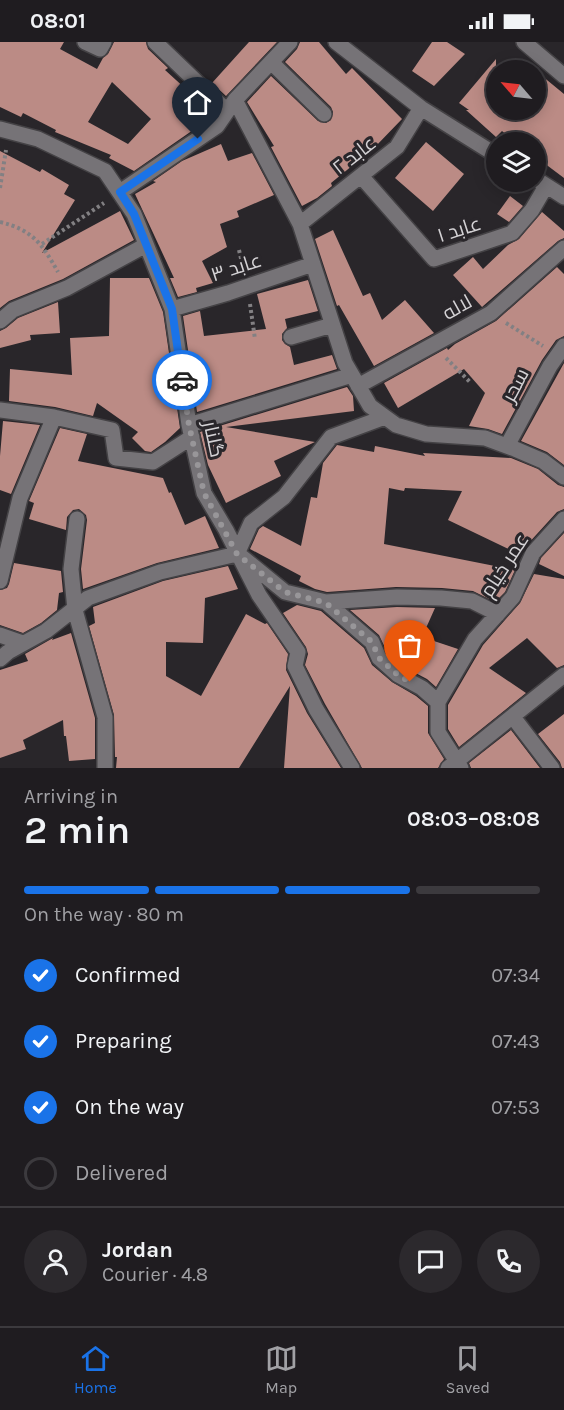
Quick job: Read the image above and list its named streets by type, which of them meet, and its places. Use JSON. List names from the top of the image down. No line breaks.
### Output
{"streets":{"street":["عابد ۲","عابد ۱","عابد ۳","لاله","سحر","گلنار","عمر خیام"]},"crossings":[["عابد ۲","عابد ۱"],["عابد ۳","گلنار"],["لاله","گلنار"]],"north":"top left","page":{"status":"08:01","heading":["2 min","Arriving in","08:03–08:08"],"panel":["Jordan","Courier · 4.8"],"bar":"On the way · 80 m","list":[["Confirmed","07:34"],["Preparing","07:43"],["On the way","07:53"],"Delivered"],"tabs":["Home","Map","Saved"]}}
